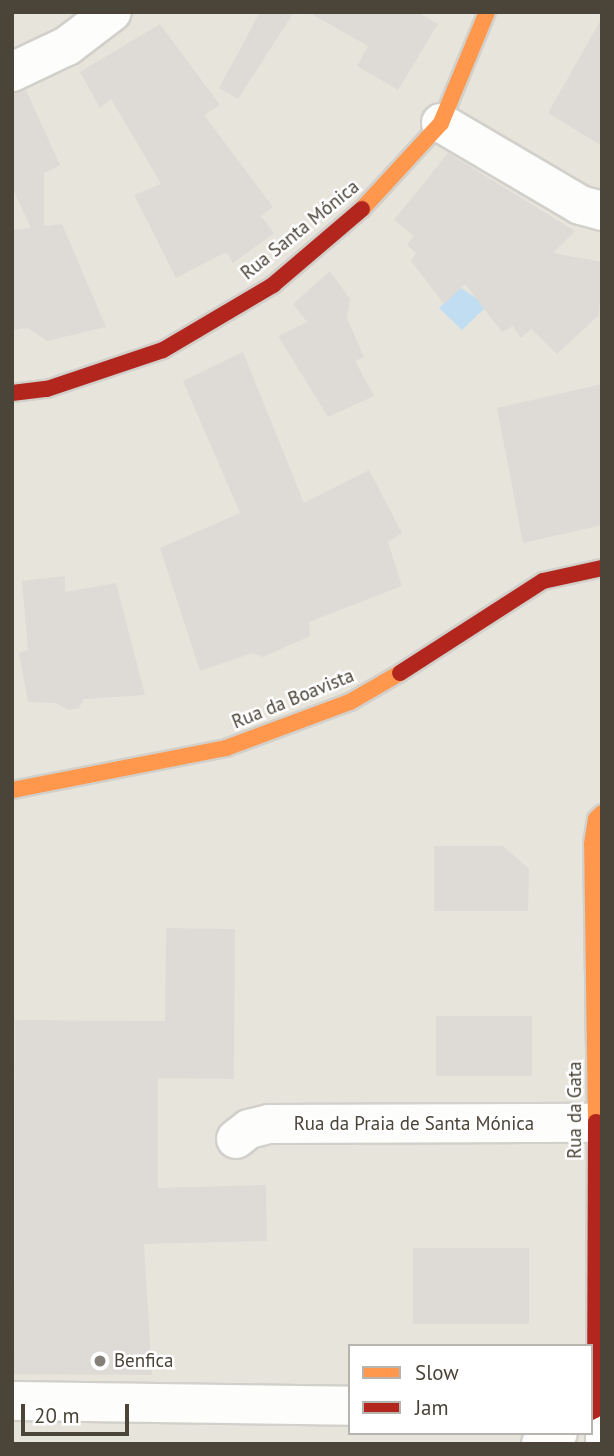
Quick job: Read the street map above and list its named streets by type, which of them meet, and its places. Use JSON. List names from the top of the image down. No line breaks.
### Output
{"streets":{"street":["Rua Santa Mónica","Rua da Boavista","Rua da Gata","Rua da Praia de Santa Mónica"]},"crossings":[["Rua da Gata","Rua da Praia de Santa Mónica"]],"places":["Benfica"],"legend":["Slow","Jam"],"scale_bar":"20 m"}
